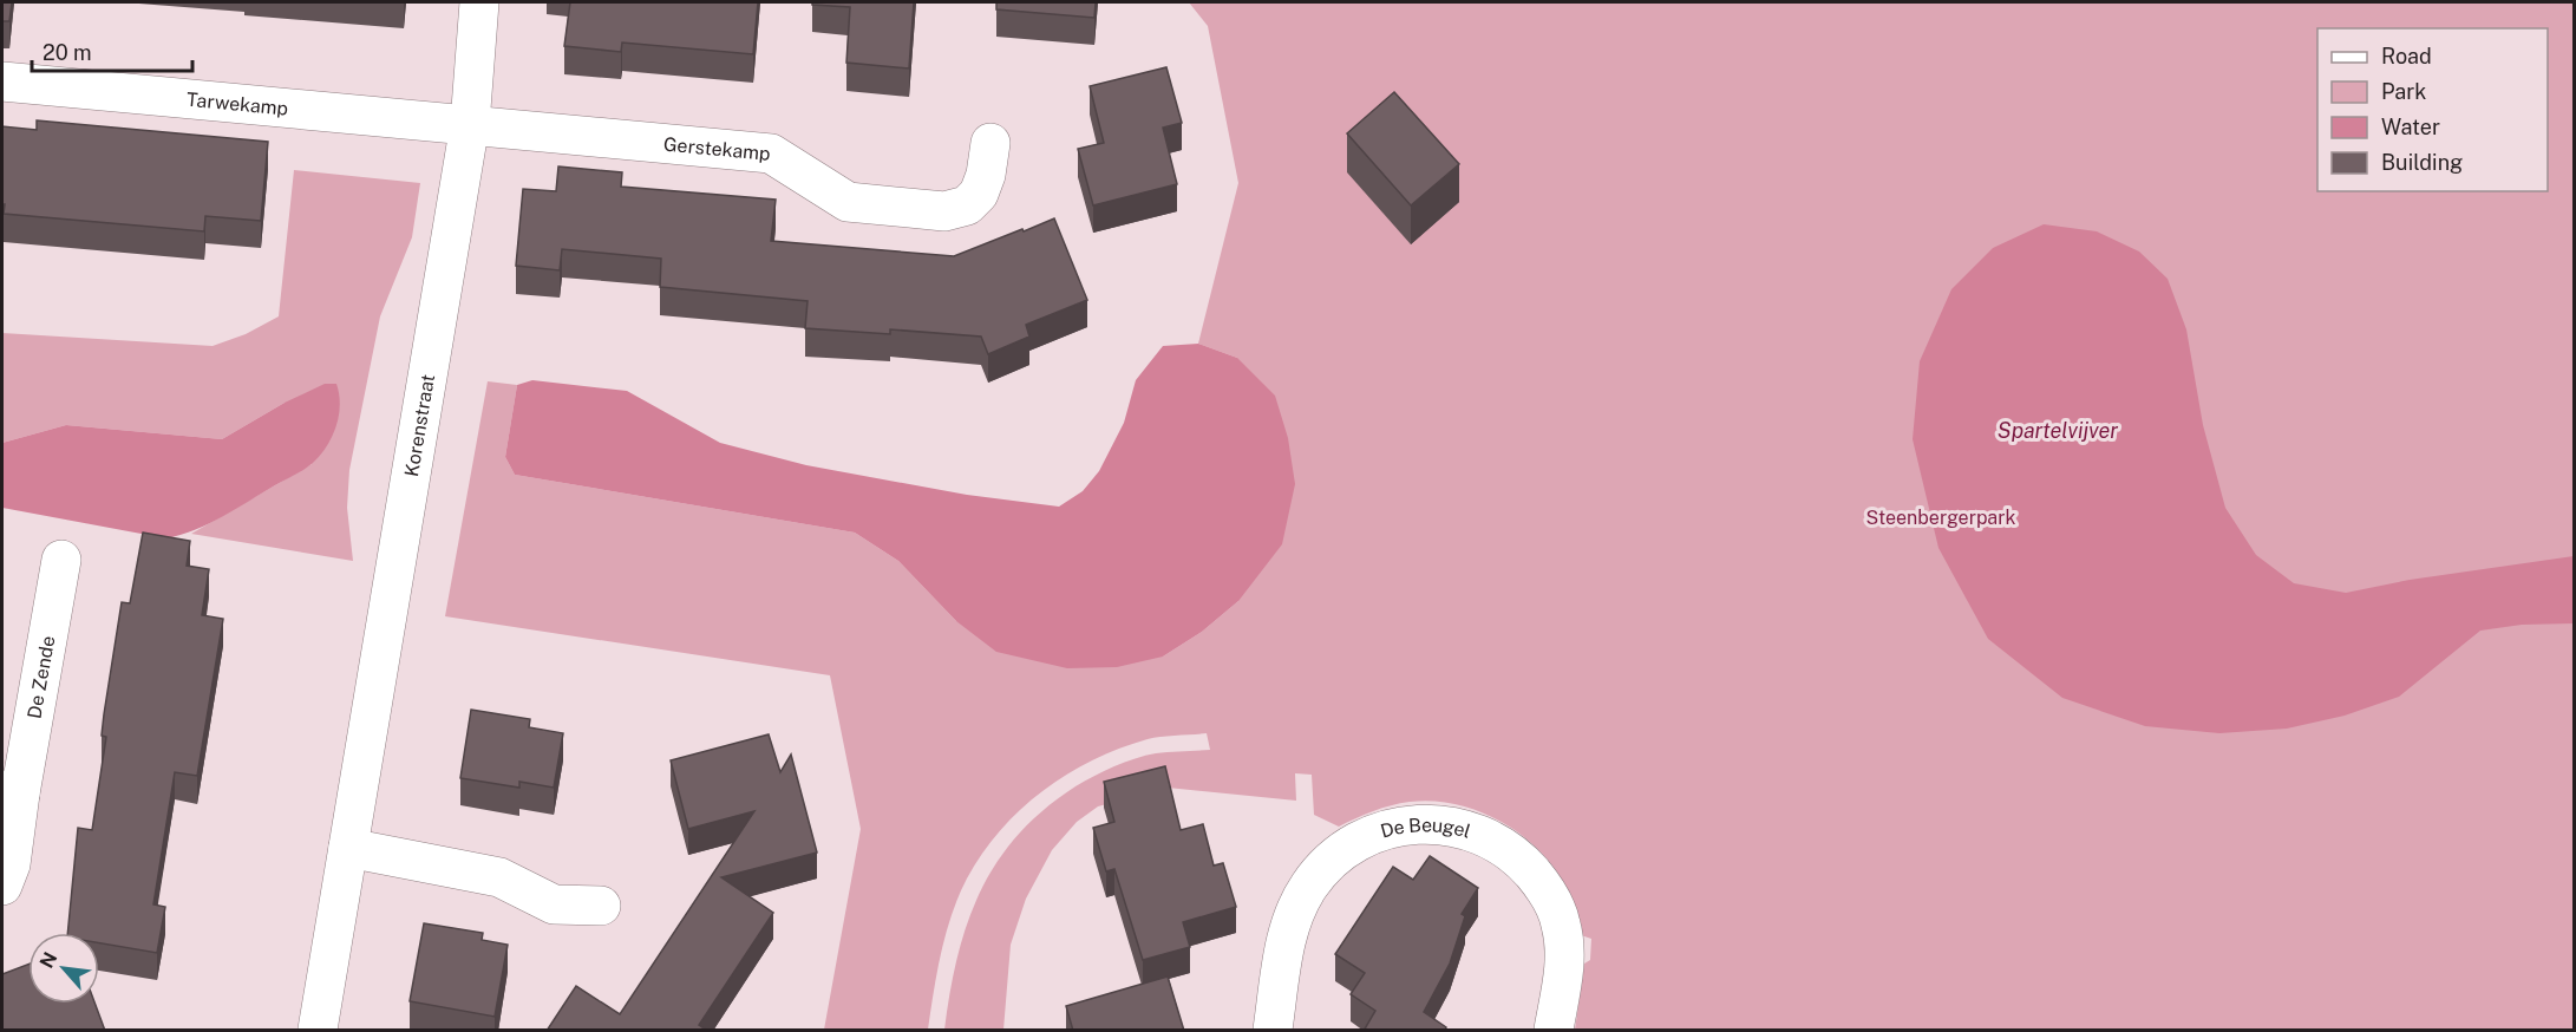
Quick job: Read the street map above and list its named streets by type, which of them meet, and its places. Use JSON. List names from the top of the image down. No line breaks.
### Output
{"streets":{"street":["Tarwekamp","Gerstekamp","Korenstraat","De Zende","De Beugel"]},"crossings":[["Tarwekamp","Gerstekamp"],["Tarwekamp","Korenstraat"],["Gerstekamp","Korenstraat"]],"water":["Spartelvijver"],"parks":["Steenbergerpark"],"legend":["Road","Park","Water","Building"],"scale_bar":"20 m","north":"top left"}
